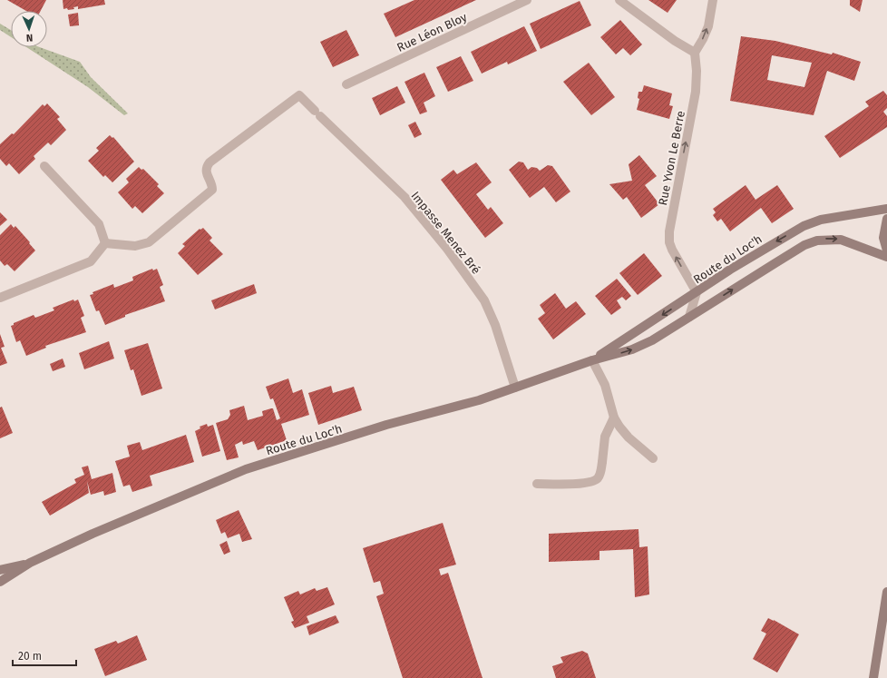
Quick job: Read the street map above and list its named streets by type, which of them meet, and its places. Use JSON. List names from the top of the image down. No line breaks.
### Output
{"streets":{"main road":["Route du Loc'h"],"street":["Rue Léon Bloy","Rue Yvon Le Berre","Impasse Menez Bré"]},"crossings":[["Rue Yvon Le Berre","Route du Loc'h"],["Impasse Menez Bré","Route du Loc'h"]],"one_way":["Rue Yvon Le Berre"],"scale_bar":"20 m","north":"bottom"}
